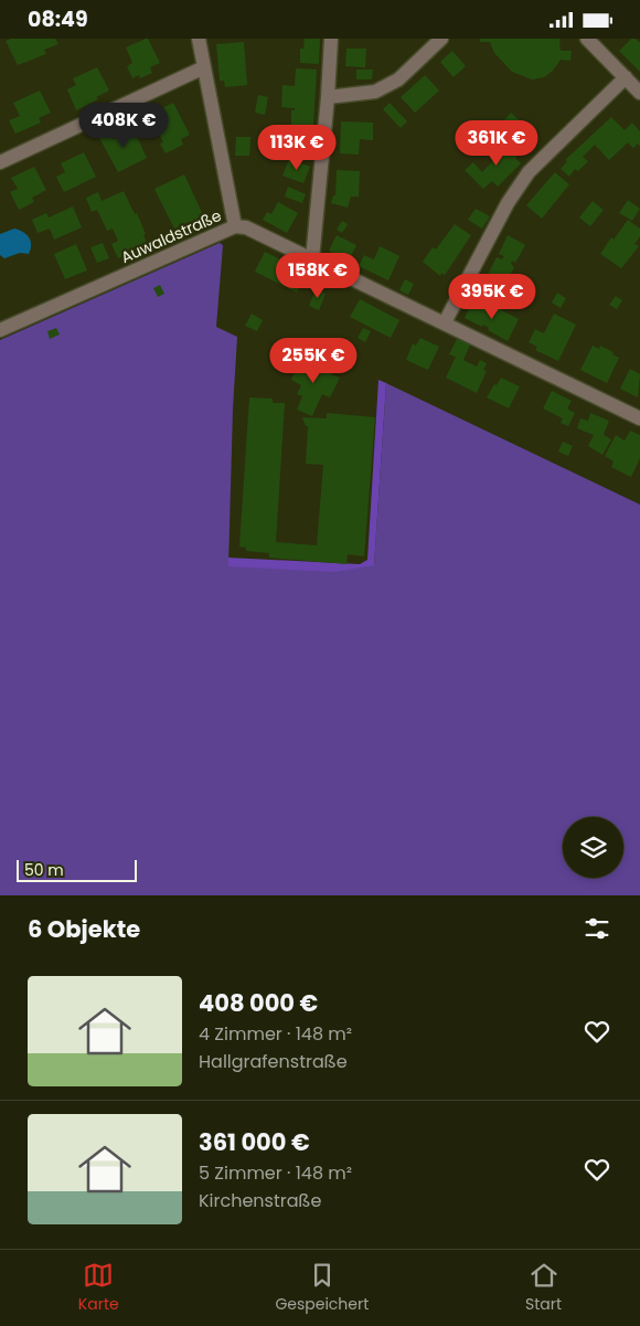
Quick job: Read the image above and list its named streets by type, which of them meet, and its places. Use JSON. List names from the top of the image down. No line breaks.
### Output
{"streets":{"street":["Auwaldstraße"]},"scale_bar":"50 m","page":{"status":"08:49","price":["408K €","361K €","113K €","158K €","395K €","255K €"],"scale":"50 m","heading":"6 Objekte","list":[{"name":"408 000 €","note":"4 Zimmer · 148 m² · Hallgrafenstraße"},{"name":"361 000 €","note":"5 Zimmer · 148 m² · Kirchenstraße"}],"tabs":["Karte","Gespeichert","Start"]}}
